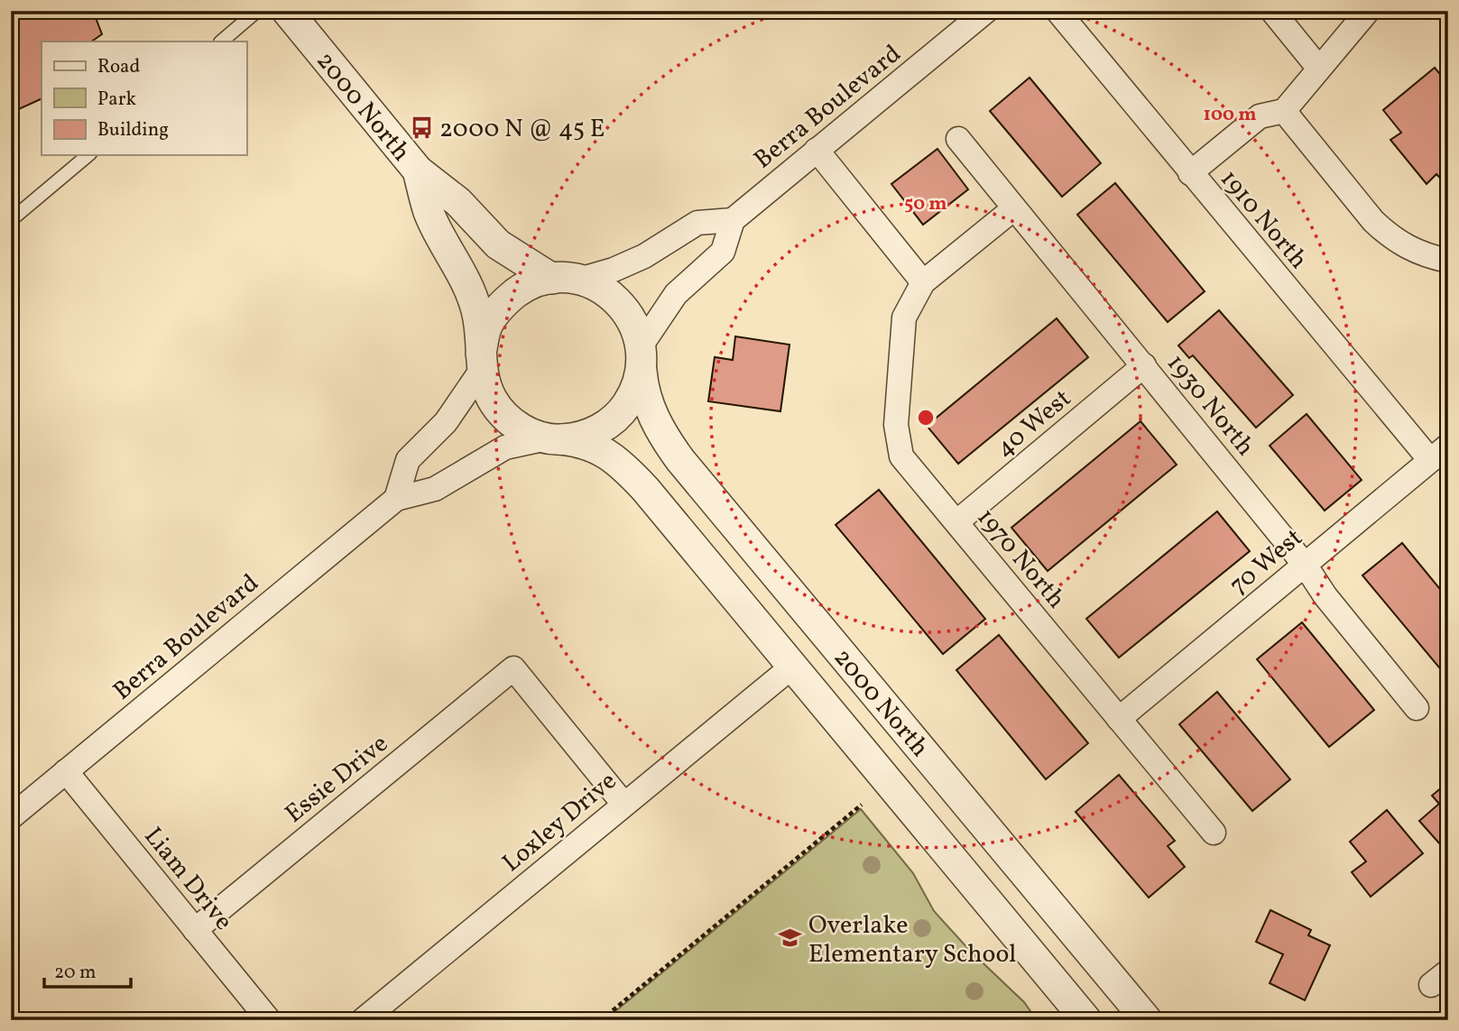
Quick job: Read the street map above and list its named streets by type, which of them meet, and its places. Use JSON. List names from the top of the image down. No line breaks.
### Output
{"streets":{"street":["2000 North","Berra Boulevard","1910 North","1930 North","40 West","1970 North","70 West","Essie Drive","Loxley Drive","Liam Drive"]},"crossings":[["2000 North","Berra Boulevard"],["2000 North","Loxley Drive"],["Berra Boulevard","Liam Drive"],["1910 North","70 West"],["1930 North","40 West"],["1930 North","70 West"],["40 West","1970 North"],["1970 North","70 West"],["Essie Drive","Loxley Drive"],["Essie Drive","Liam Drive"]],"places":{"bus stop":["2000 N @ 45 E"],"school or university":["Overlake Elementary School"]},"legend":["Road","Park","Building"],"scale_bar":"20 m","rings":["100 m","50 m"]}
